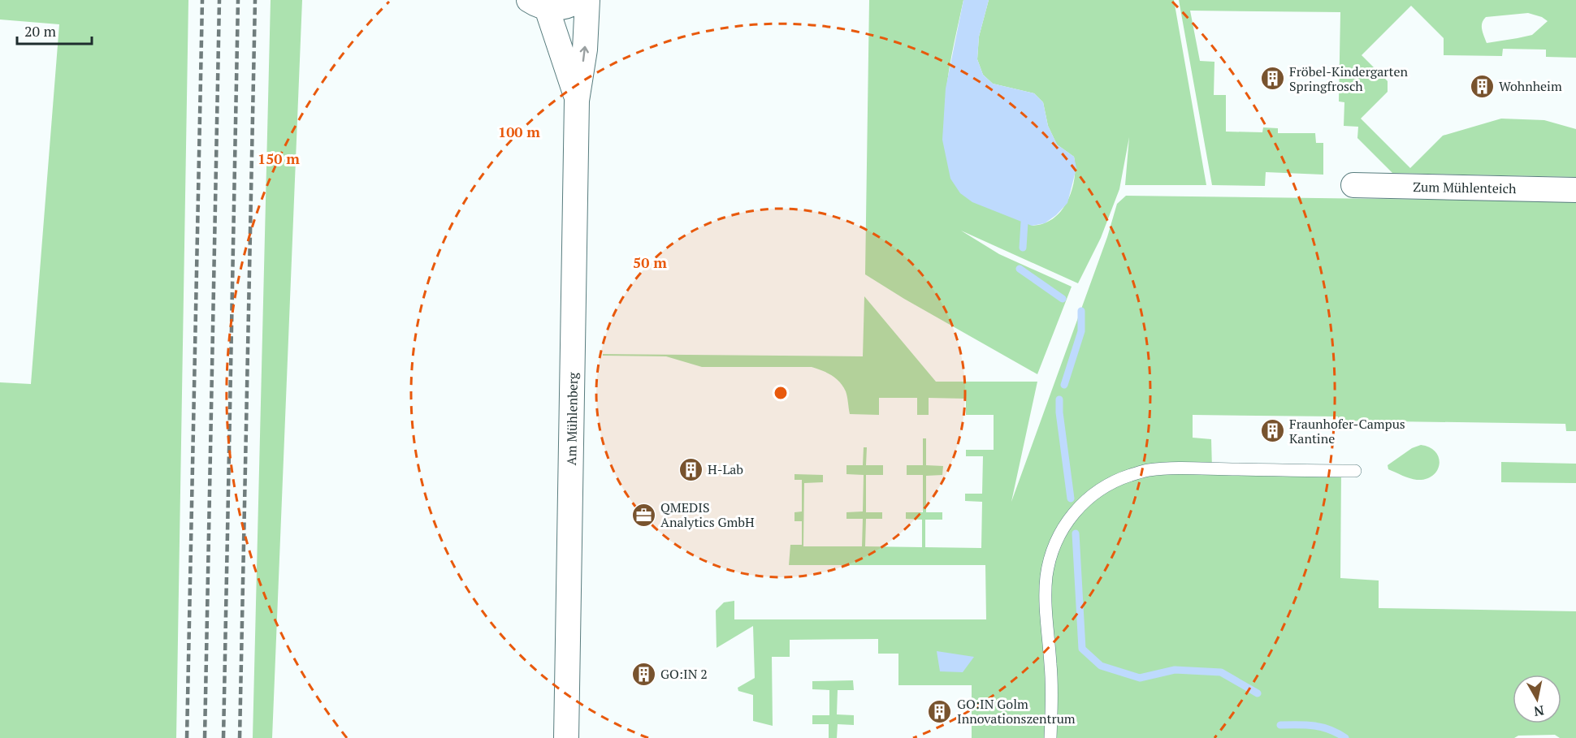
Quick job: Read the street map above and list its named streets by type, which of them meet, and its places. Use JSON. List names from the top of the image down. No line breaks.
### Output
{"streets":{"street":["Zum Mühlenteich","Am Mühlenberg"]},"places":{"building":["Fröbel-Kindergarten Springfrosch","Wohnheim","Fraunhofer-Campus Kantine","H-Lab","GO:IN 2","GO:IN Golm Innovationszentrum"],"office":["QMEDIS Analytics GmbH"]},"scale_bar":"20 m","north":"bottom","rings":["100 m","150 m","50 m"]}
